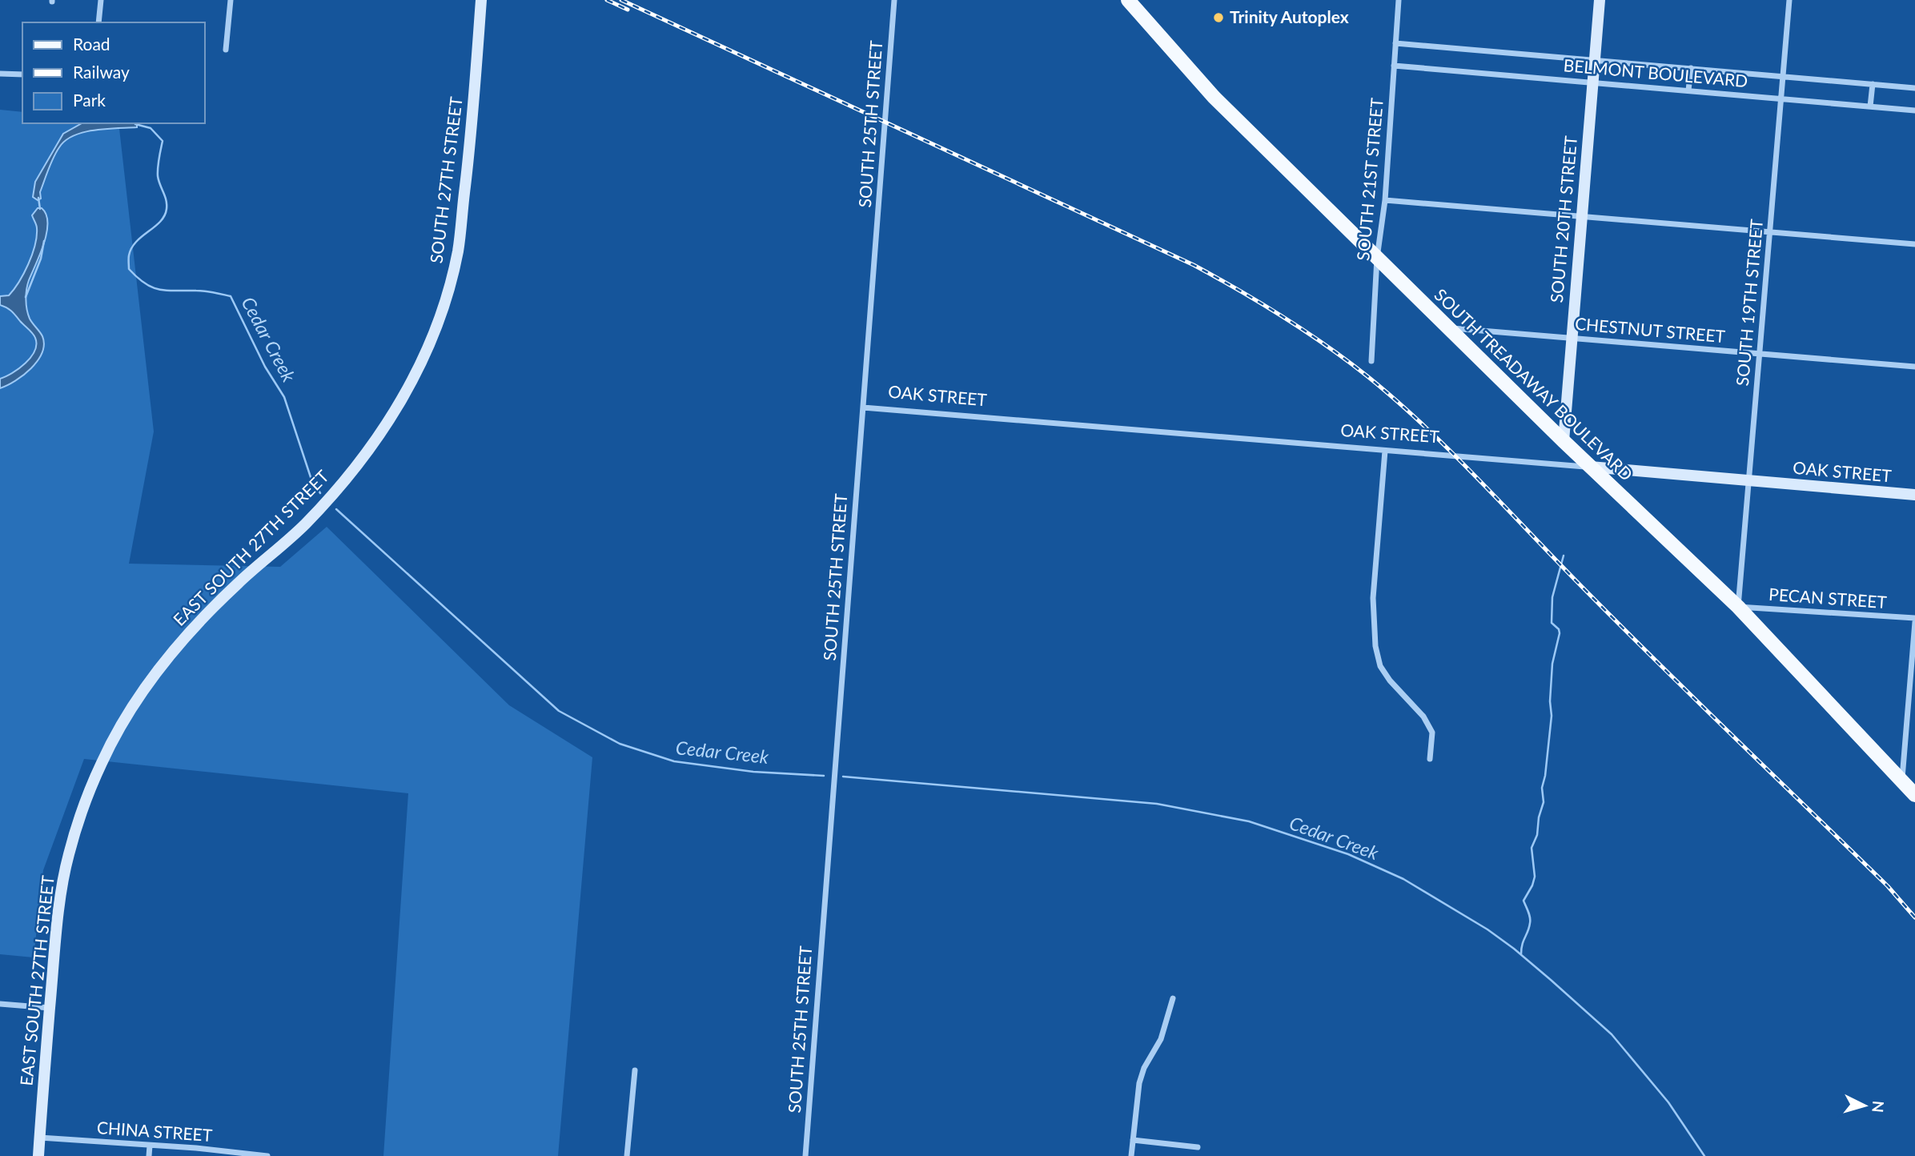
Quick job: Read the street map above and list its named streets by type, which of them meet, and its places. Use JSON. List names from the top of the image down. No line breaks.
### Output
{"streets":{"main road":["SOUTH 27TH STREET","SOUTH 20TH STREET","SOUTH TREADAWAY BOULEVARD","OAK STREET","EAST SOUTH 27TH STREET"],"street":["BELMONT BOULEVARD","SOUTH 25TH STREET","SOUTH 21ST STREET","SOUTH 19TH STREET","CHESTNUT STREET","PECAN STREET","CHINA STREET"]},"crossings":[["BELMONT BOULEVARD","SOUTH 21ST STREET"],["BELMONT BOULEVARD","SOUTH 20TH STREET"],["BELMONT BOULEVARD","SOUTH 19TH STREET"],["SOUTH 25TH STREET","OAK STREET"],["SOUTH 21ST STREET","SOUTH TREADAWAY BOULEVARD"],["SOUTH 27TH STREET","EAST SOUTH 27TH STREET"],["SOUTH 20TH STREET","CHESTNUT STREET"],["SOUTH 20TH STREET","SOUTH TREADAWAY BOULEVARD"],["SOUTH 19TH STREET","CHESTNUT STREET"],["SOUTH 19TH STREET","SOUTH TREADAWAY BOULEVARD"],["SOUTH 19TH STREET","OAK STREET"],["SOUTH 19TH STREET","PECAN STREET"],["CHESTNUT STREET","SOUTH TREADAWAY BOULEVARD"],["SOUTH TREADAWAY BOULEVARD","OAK STREET"],["SOUTH TREADAWAY BOULEVARD","PECAN STREET"],["EAST SOUTH 27TH STREET","CHINA STREET"]],"water":["Cedar Creek"],"places":["Trinity Autoplex"],"legend":["Road","Railway","Park"],"north":"right"}
